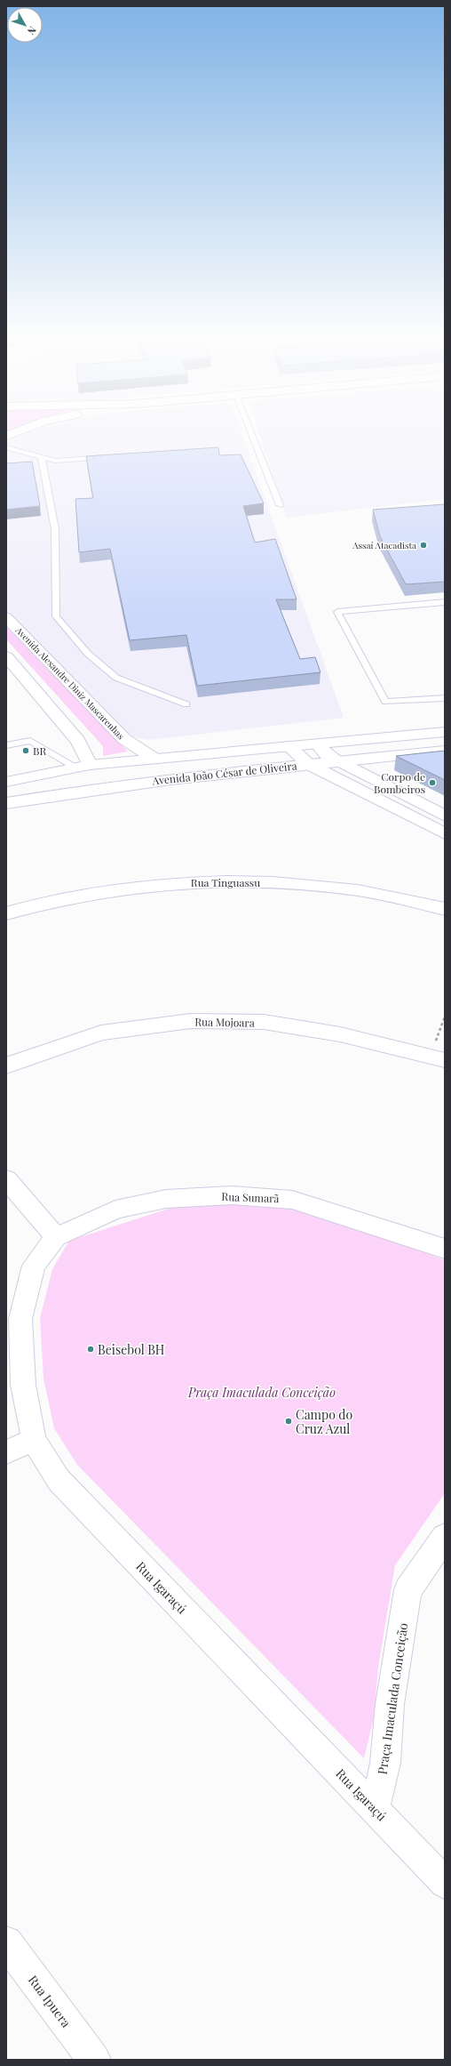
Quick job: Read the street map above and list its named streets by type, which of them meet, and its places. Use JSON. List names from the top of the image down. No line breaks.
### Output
{"streets":{"street":["Avenida Alexandre Diniz Mascarenhas","Avenida João César de Oliveira","Rua Tinguassu","Rua Mojoara","Rua Sumarã","Rua Igaraçú","Praça Imaculada Conceição","Rua Ipuera"]},"crossings":[["Avenida Alexandre Diniz Mascarenhas","Avenida João César de Oliveira"],["Rua Sumarã","Rua Igaraçú"],["Rua Igaraçú","Praça Imaculada Conceição"]],"parks":["Praça Imaculada Conceição"],"places":["Assaí Atacadista","BR","Corpo de Bombeiros","Beisebol BH","Campo do Cruz Azul"],"north":"bottom right"}
